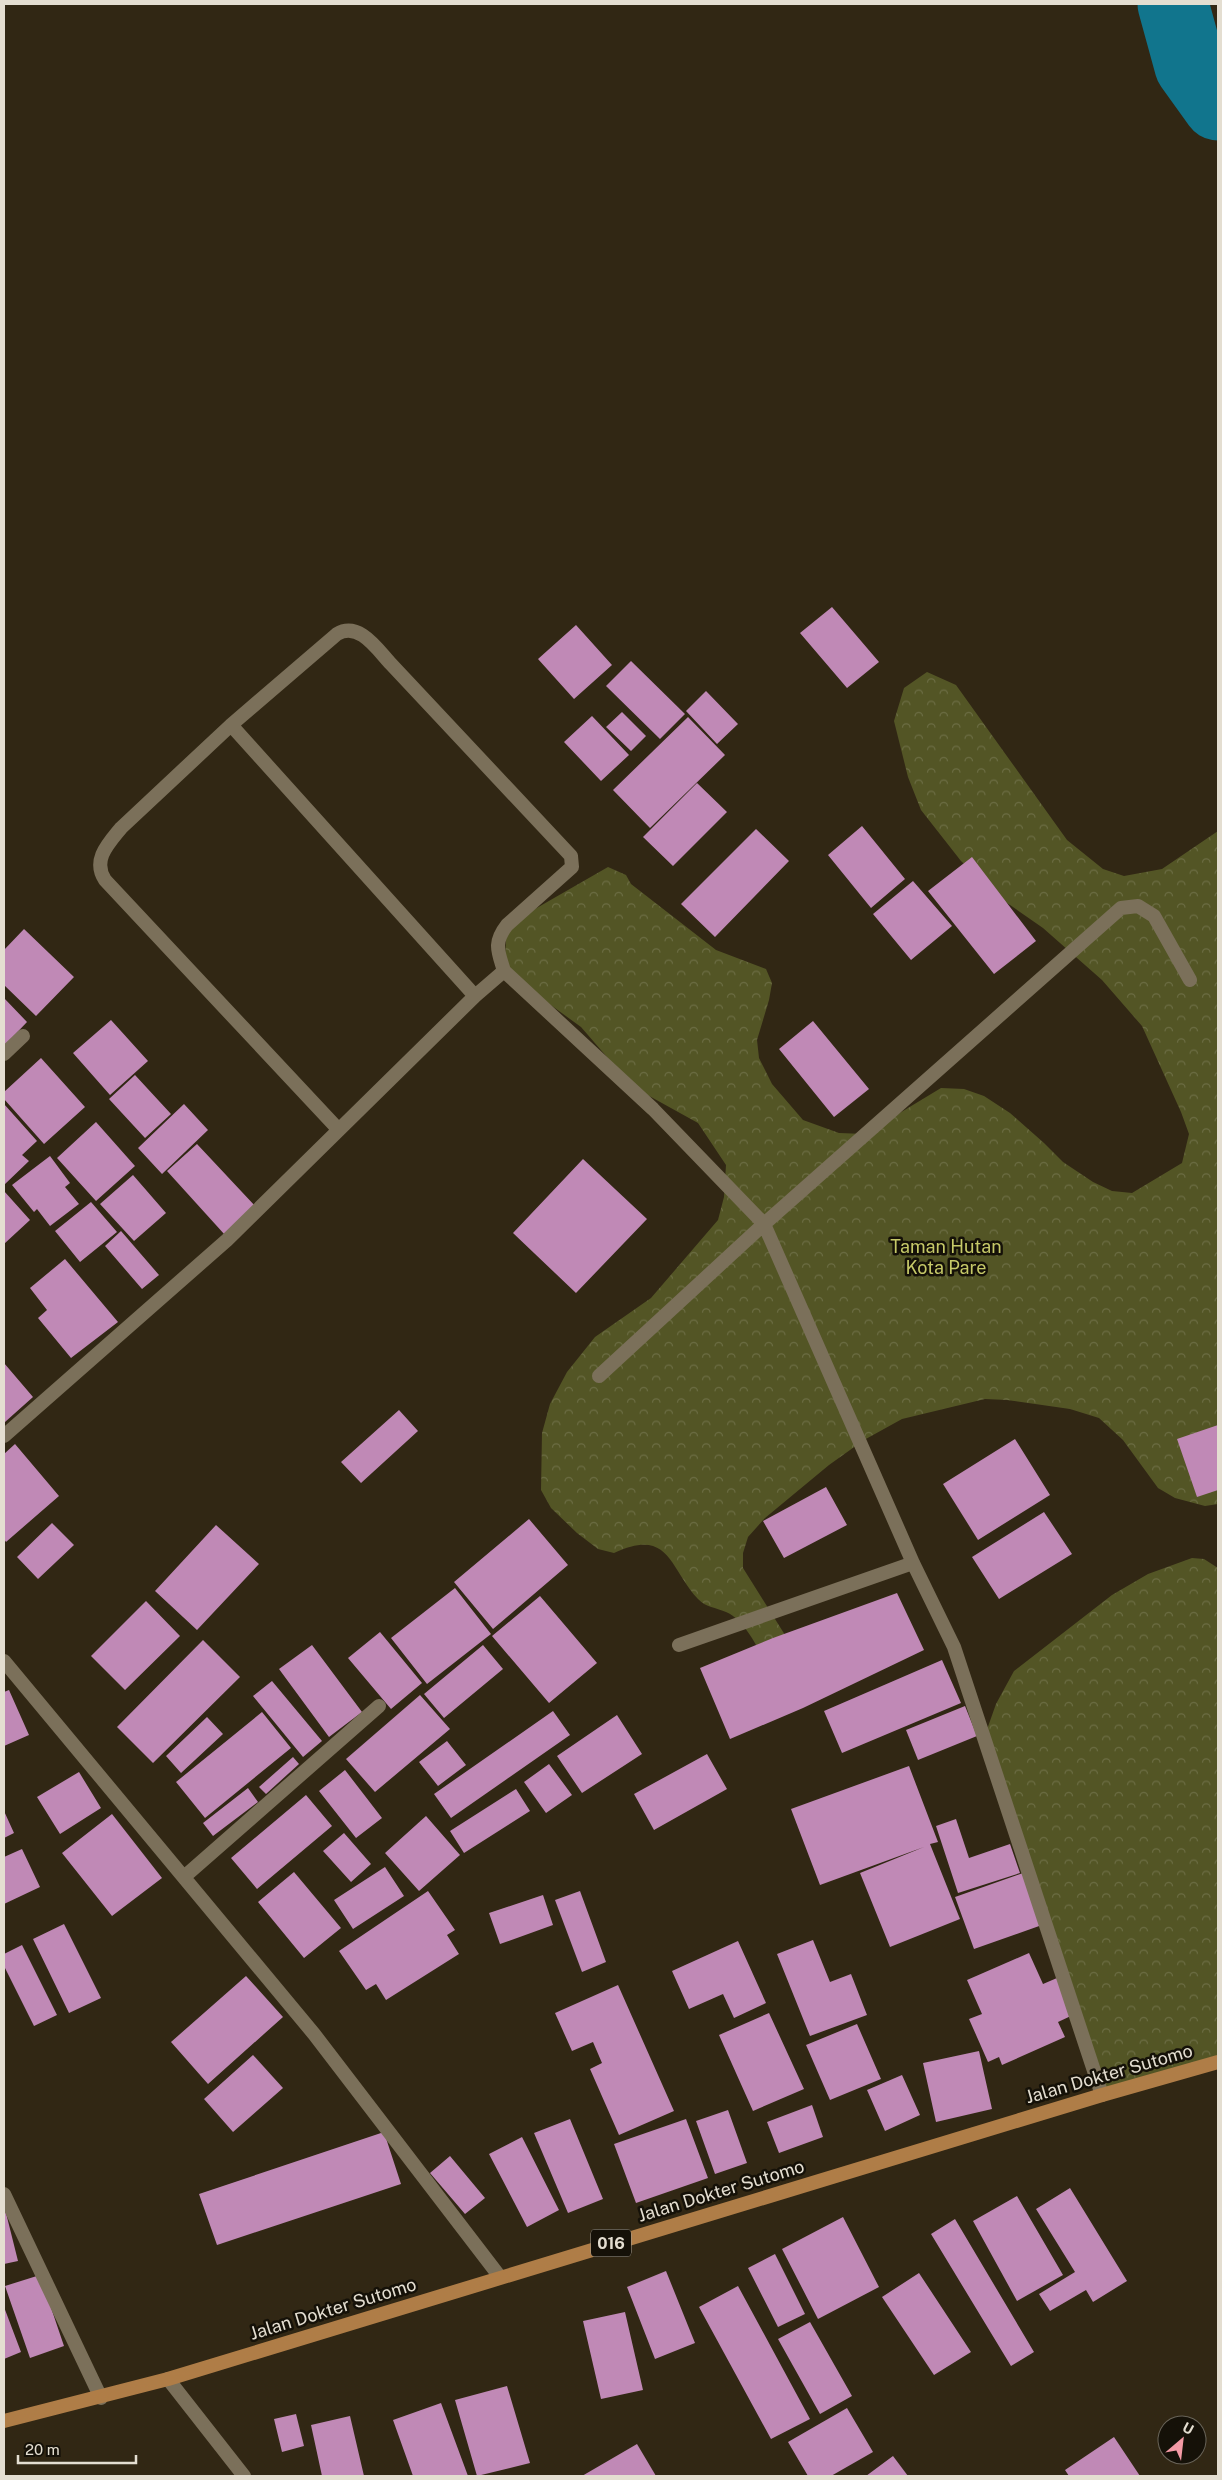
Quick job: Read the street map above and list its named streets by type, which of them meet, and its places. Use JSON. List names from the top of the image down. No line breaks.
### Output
{"streets":{"main road":["Jalan Dokter Sutomo","016"]},"parks":["Taman Hutan Kota Pare"],"scale_bar":"20 m","north":"top right"}
